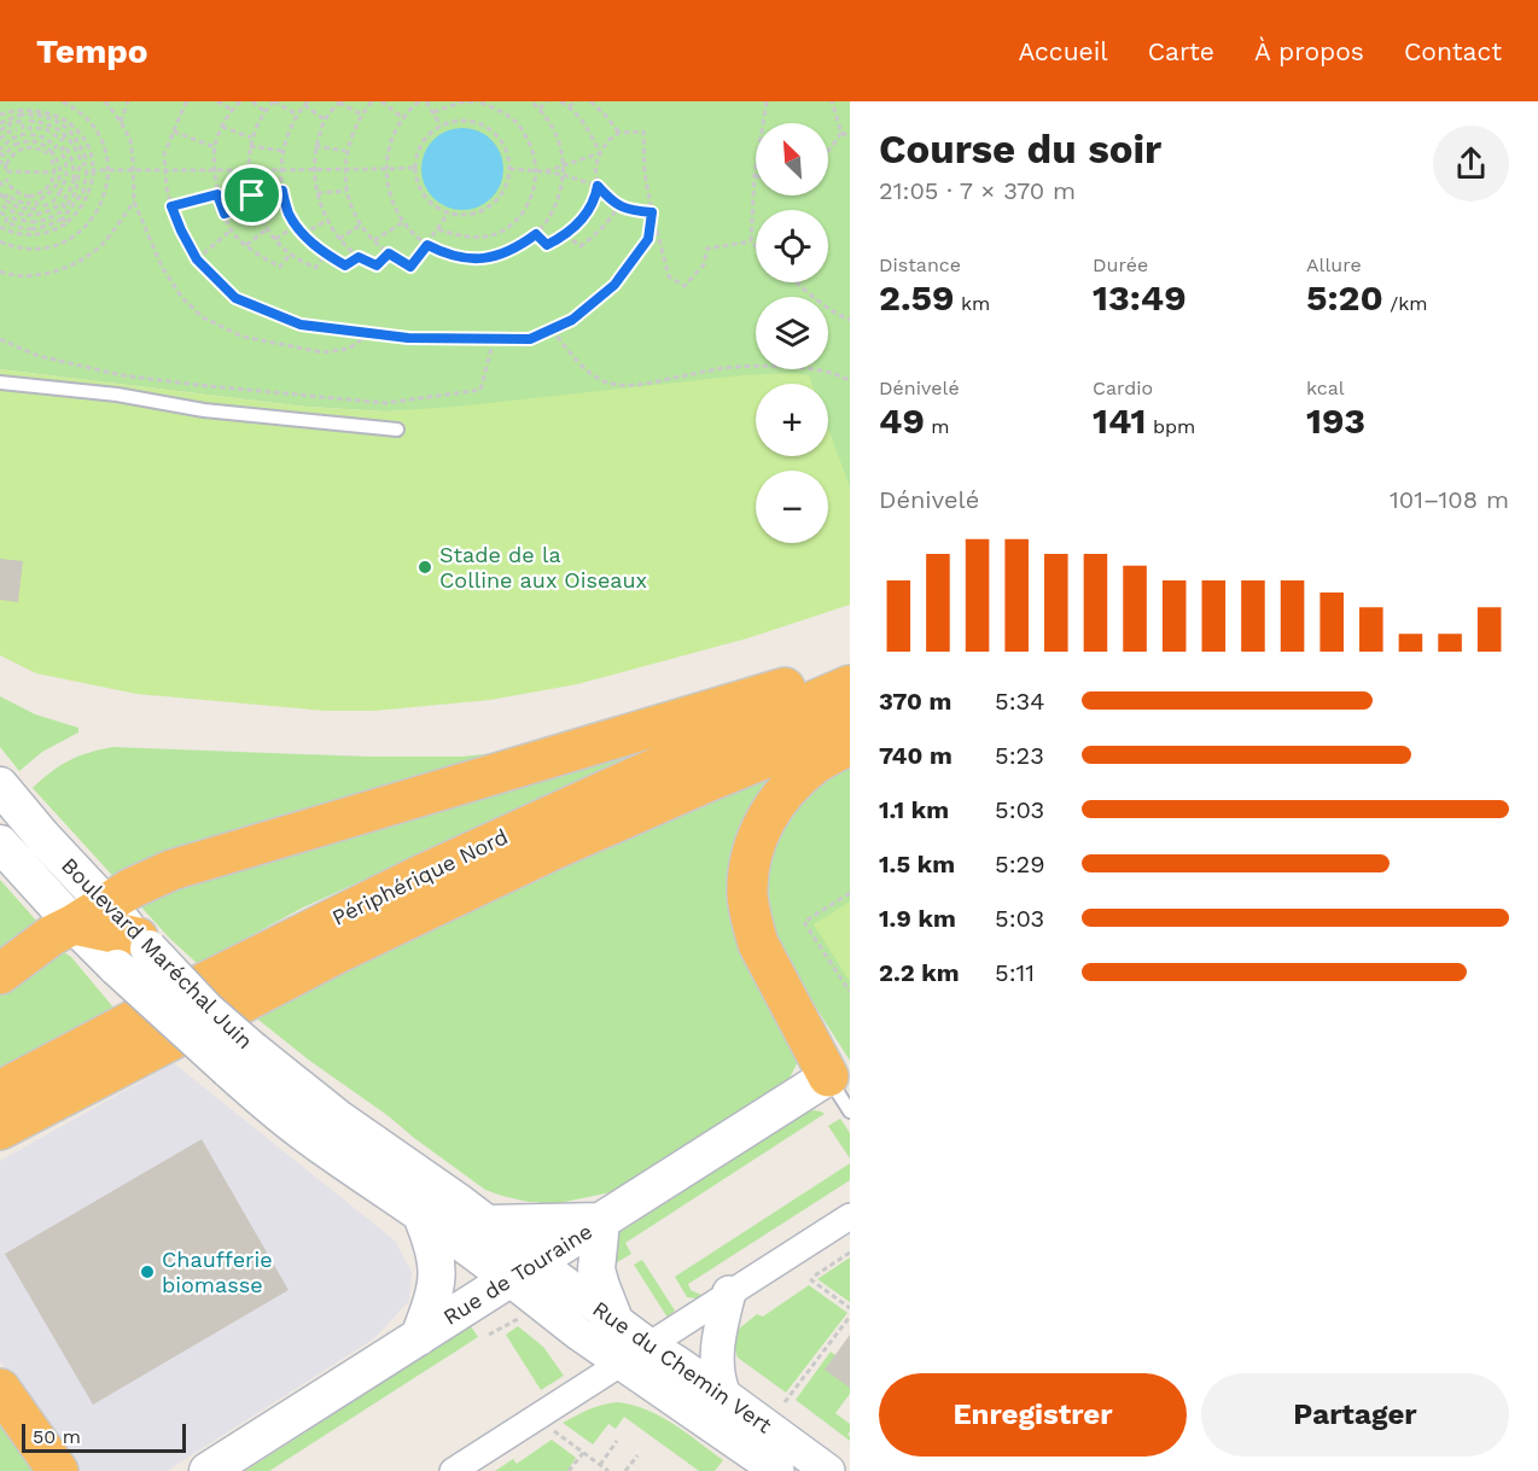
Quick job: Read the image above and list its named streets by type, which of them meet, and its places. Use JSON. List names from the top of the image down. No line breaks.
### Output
{"streets":{"highway":["Périphérique Nord"],"main road":["Boulevard Maréchal Juin","Rue de Touraine"],"street":["Rue du Chemin Vert"]},"crossings":[["Boulevard Maréchal Juin","Rue de Touraine"],["Boulevard Maréchal Juin","Rue du Chemin Vert"],["Rue de Touraine","Rue du Chemin Vert"]],"places":["Stade de la Colline aux Oiseaux","Chaufferie biomasse"],"scale_bar":"50 m","north":"top left","page":{"header":"Tempo","nav":["Accueil","Carte","À propos","Contact"],"heading":["Course du soir","21:05 · 7 × 370 m"],"map_buttons":["+","−"],"stats":[["Distance","2.59 km"],["Durée","13:49"],["Allure","5:20 /km"],["Dénivelé","49 m"],["Cardio","141 bpm"],["kcal","193"]],"chart":["Dénivelé","101–108 m"],"list":[{"name":"370 m","note":"5:34"},{"name":"740 m","note":"5:23"},{"name":"1.1 km","note":"5:03"},{"name":"1.5 km","note":"5:29"},{"name":"1.9 km","note":"5:03"},{"name":"2.2 km","note":"5:11"}],"buttons":["Enregistrer","Partager"],"scale":"50 m"}}
